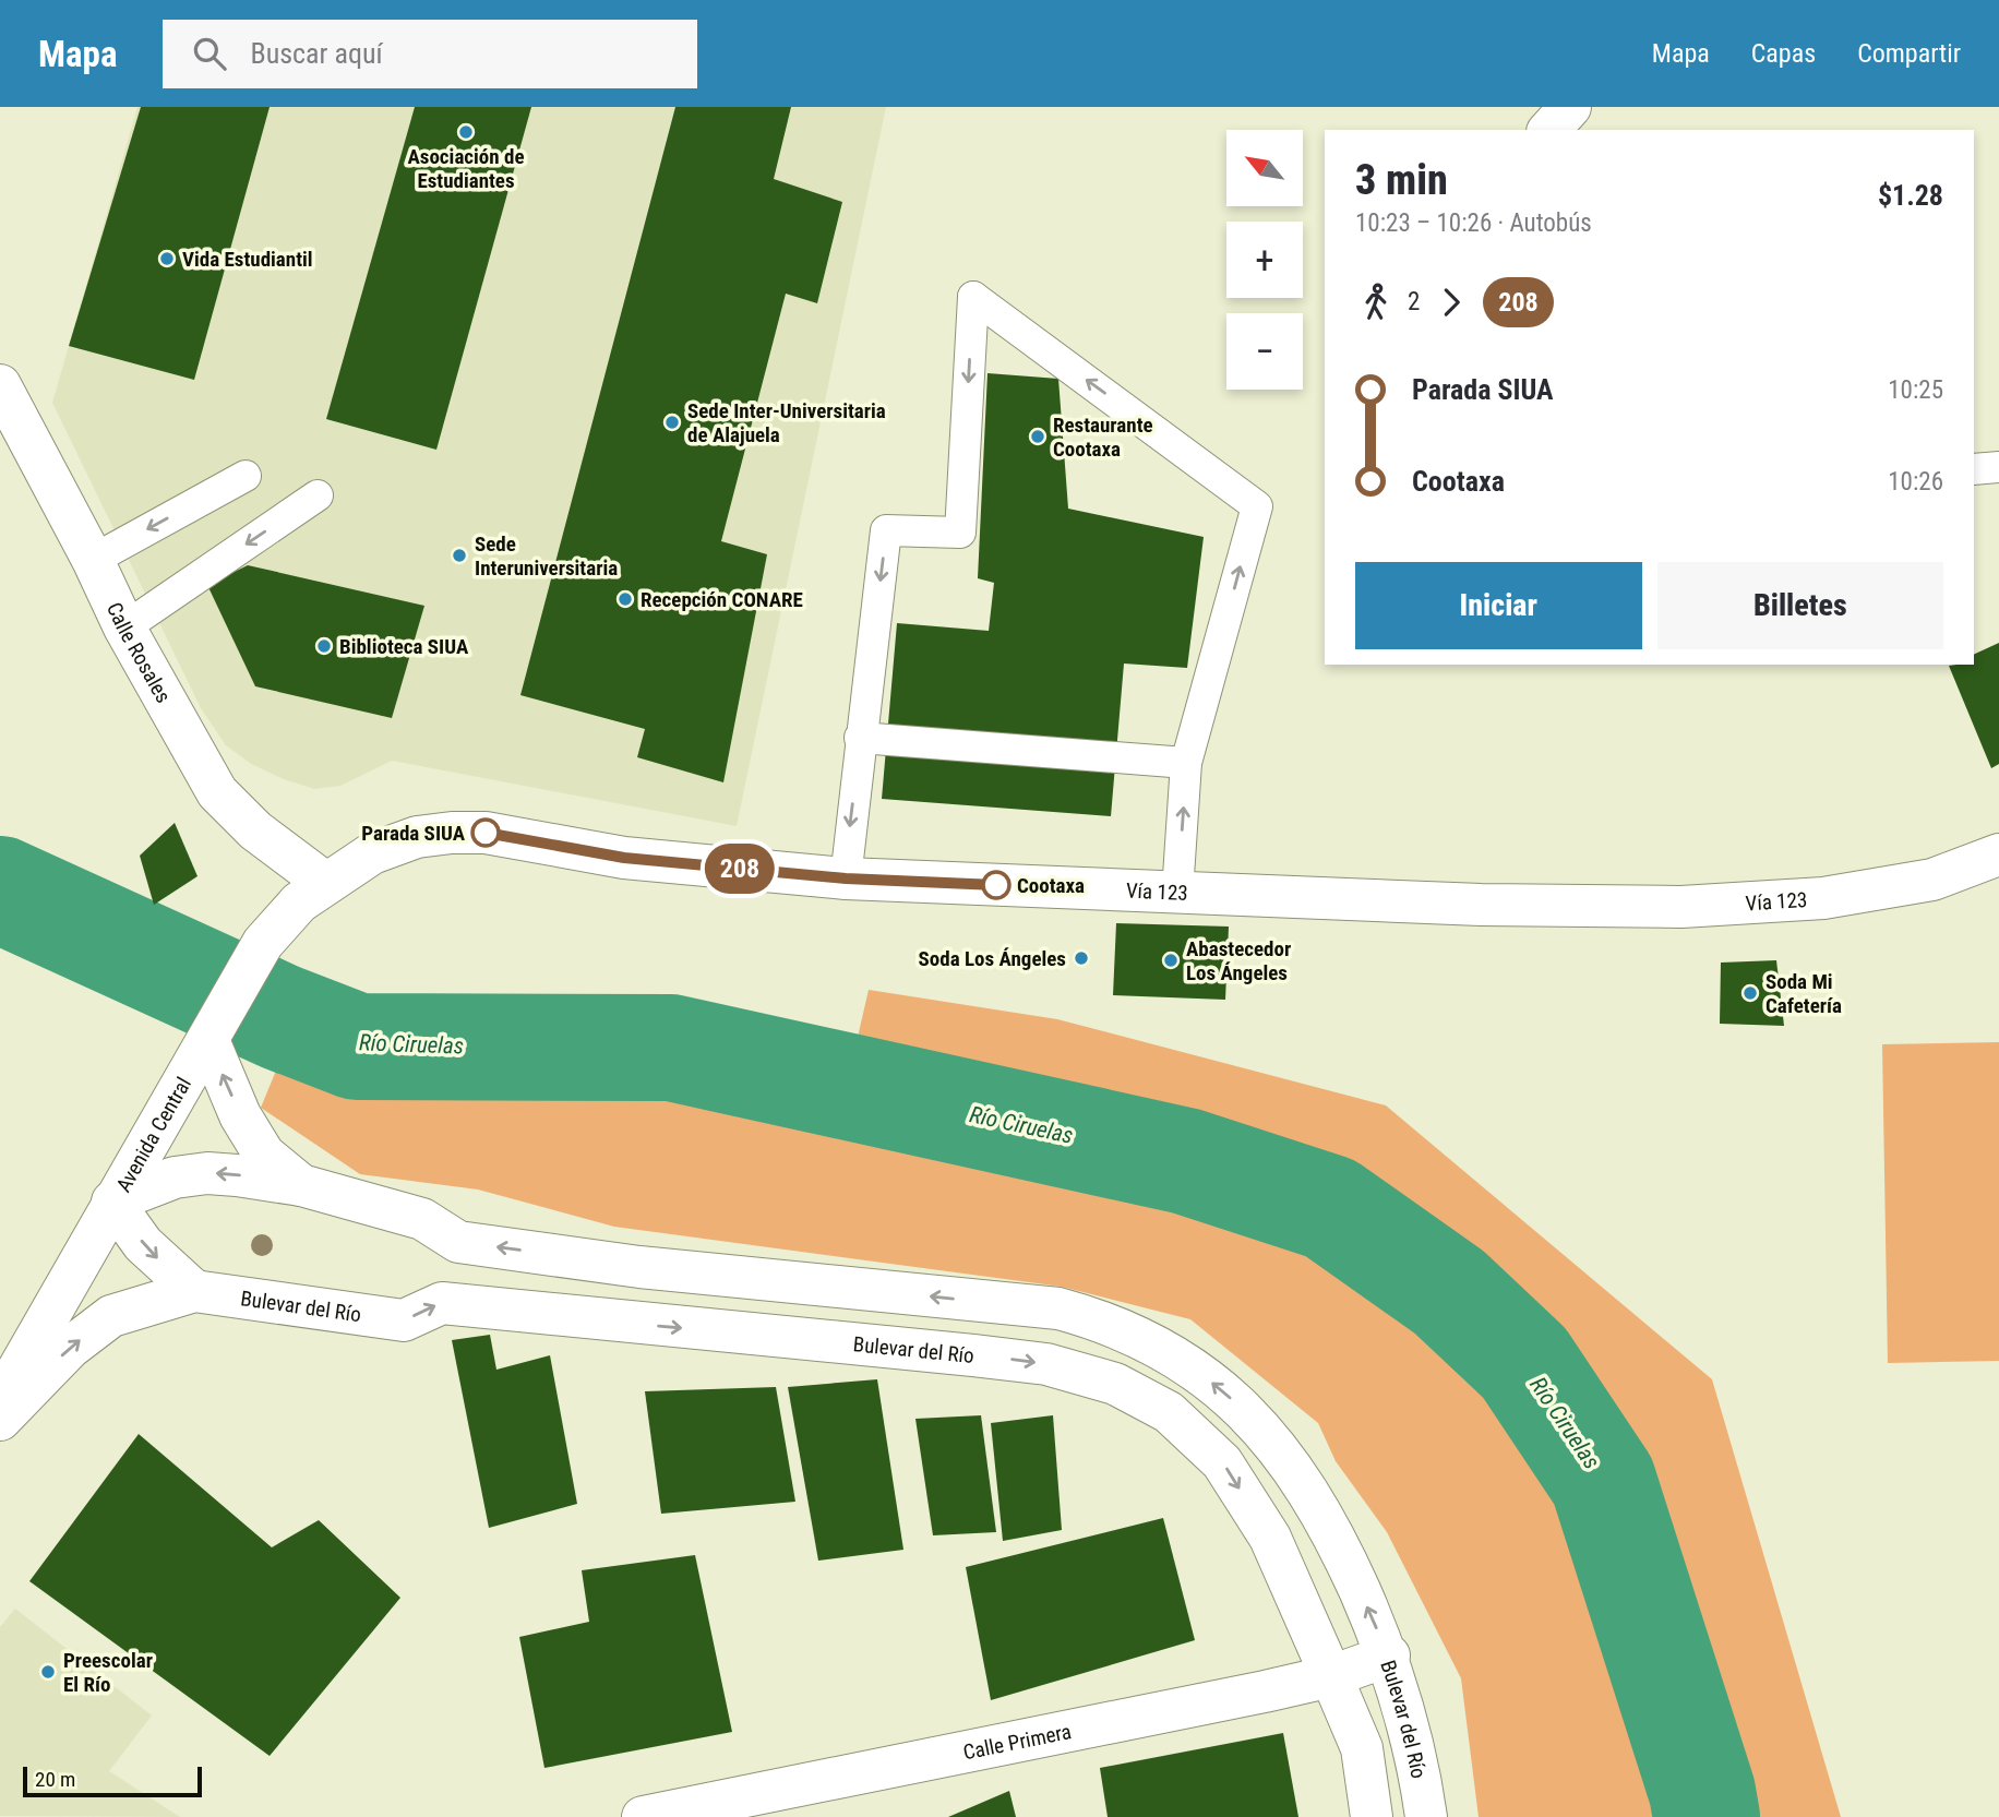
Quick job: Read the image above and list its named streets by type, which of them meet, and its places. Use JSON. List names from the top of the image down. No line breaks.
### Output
{"streets":{"street":["Calle Rosales","Vía 123","Avenida Central","Bulevar del Río","Calle Primera"]},"crossings":[["Calle Rosales","Vía 123"],["Calle Rosales","Avenida Central"],["Vía 123","Avenida Central"],["Avenida Central","Bulevar del Río"],["Bulevar del Río","Calle Primera"]],"water":["Río Ciruelas"],"places":["Asociación de Estudiantes","Vida Estudiantil","Sede Inter-Universitaria de Alajuela","Restaurante Cootaxa","Sede Interuniversitaria","Recepción CONARE","Biblioteca SIUA","Parada SIUA","Cootaxa","Soda Los Ángeles","Abastecedor Los Ángeles","Soda Mi Cafetería","Preescolar El Río"],"lines":["bus line 208"],"scale_bar":"20 m","north":"top left","page":{"header":"Mapa","search":"Buscar aquí","nav":["Mapa","Capas","Compartir"],"on_map":"208","map_buttons":["+","−"],"heading":["3 min","10:23 – 10:26 · Autobús","$1.28"],"legs":["2","208"],"list":[{"name":"Parada SIUA","value":"10:25"},{"name":"Cootaxa","value":"10:26"}],"buttons":["Iniciar","Billetes"],"scale":"20 m"}}
